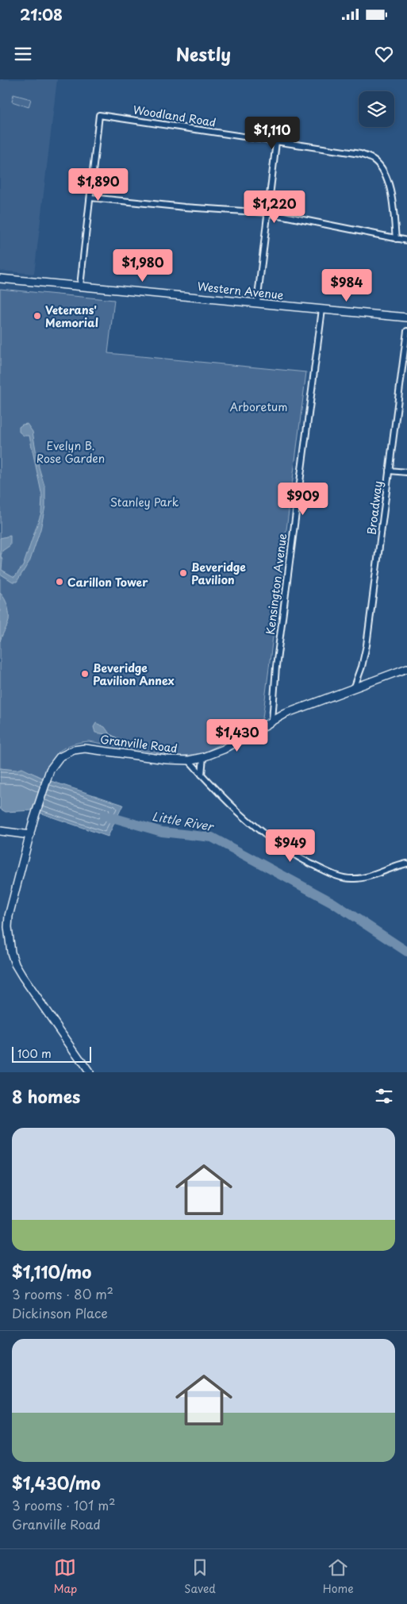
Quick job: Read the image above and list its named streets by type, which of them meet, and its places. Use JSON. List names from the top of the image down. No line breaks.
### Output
{"streets":{"street":["Woodland Road","Western Avenue","Broadway","Kensington Avenue","Granville Road"]},"crossings":[["Western Avenue","Kensington Avenue"],["Broadway","Granville Road"],["Kensington Avenue","Granville Road"]],"water":["Little River"],"parks":["Arboretum","Evelyn B. Rose Garden","Stanley Park"],"places":["Veterans' Memorial","Beveridge Pavilion","Carillon Tower","Beveridge Pavilion Annex"],"scale_bar":"100 m","page":{"status":"21:08","header":"Nestly","price":["$1,110","$1,890","$1,220","$1,980","$984","$909","$1,430","$949"],"scale":"100 m","heading":"8 homes","list":[{"name":"$1,110/mo","note":"3 rooms · 80 m² · Dickinson Place"},{"name":"$1,430/mo","note":"3 rooms · 101 m² · Granville Road"}],"tabs":["Map","Saved","Home"]}}
